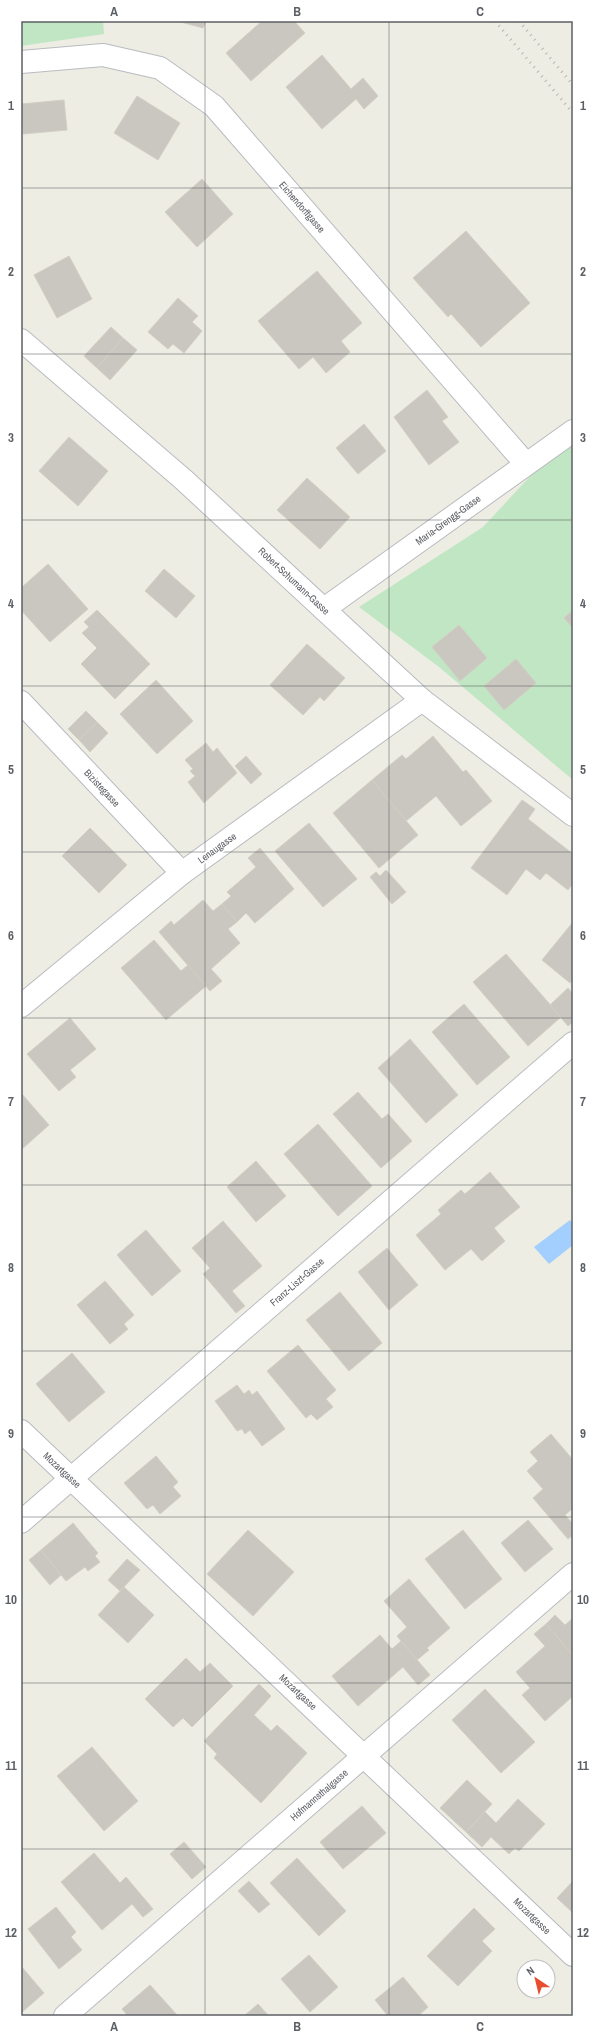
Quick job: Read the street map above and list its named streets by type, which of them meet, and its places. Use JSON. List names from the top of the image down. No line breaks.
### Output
{"streets":{"street":["Eichendorffgasse","Maria-Grengg-Gasse","Robert-Schumann-Gasse","Bizistegasse","Lenaugasse","Franz-Liszt-Gasse","Mozartgasse","Hofmannsthalgasse"]},"crossings":[["Eichendorffgasse","Maria-Grengg-Gasse"],["Maria-Grengg-Gasse","Robert-Schumann-Gasse"],["Robert-Schumann-Gasse","Lenaugasse"],["Bizistegasse","Lenaugasse"],["Franz-Liszt-Gasse","Mozartgasse"],["Mozartgasse","Hofmannsthalgasse"]],"north":"top left","grid":{"columns":["A","B","C"],"rows":["1","2","3","4","5","6","7","8","9","10","11","12"]}}
